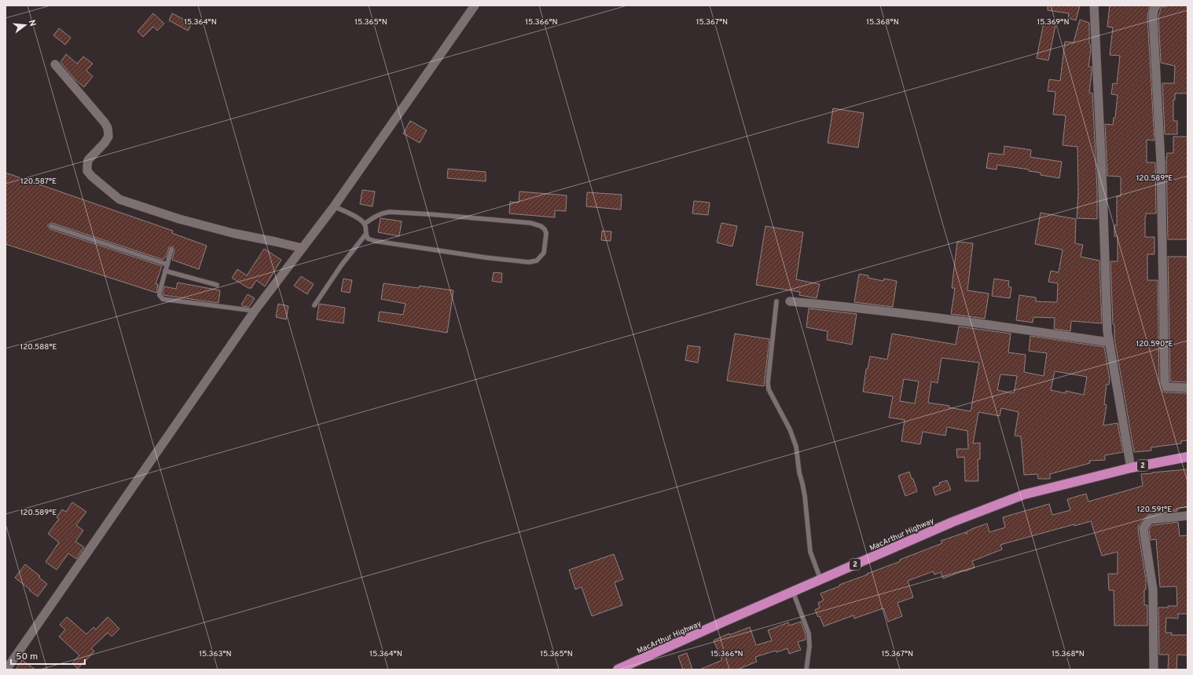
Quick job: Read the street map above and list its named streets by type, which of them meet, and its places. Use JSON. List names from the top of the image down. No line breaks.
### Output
{"streets":{"highway":["2","MacArthur Highway"]},"scale_bar":"50 m","north":"right","coordinates":["15.364°N","15.365°N","15.366°N","15.367°N","15.368°N","15.369°N","120.589°E","120.587°E","120.590°E","120.588°E","120.591°E","15.363°N"]}
